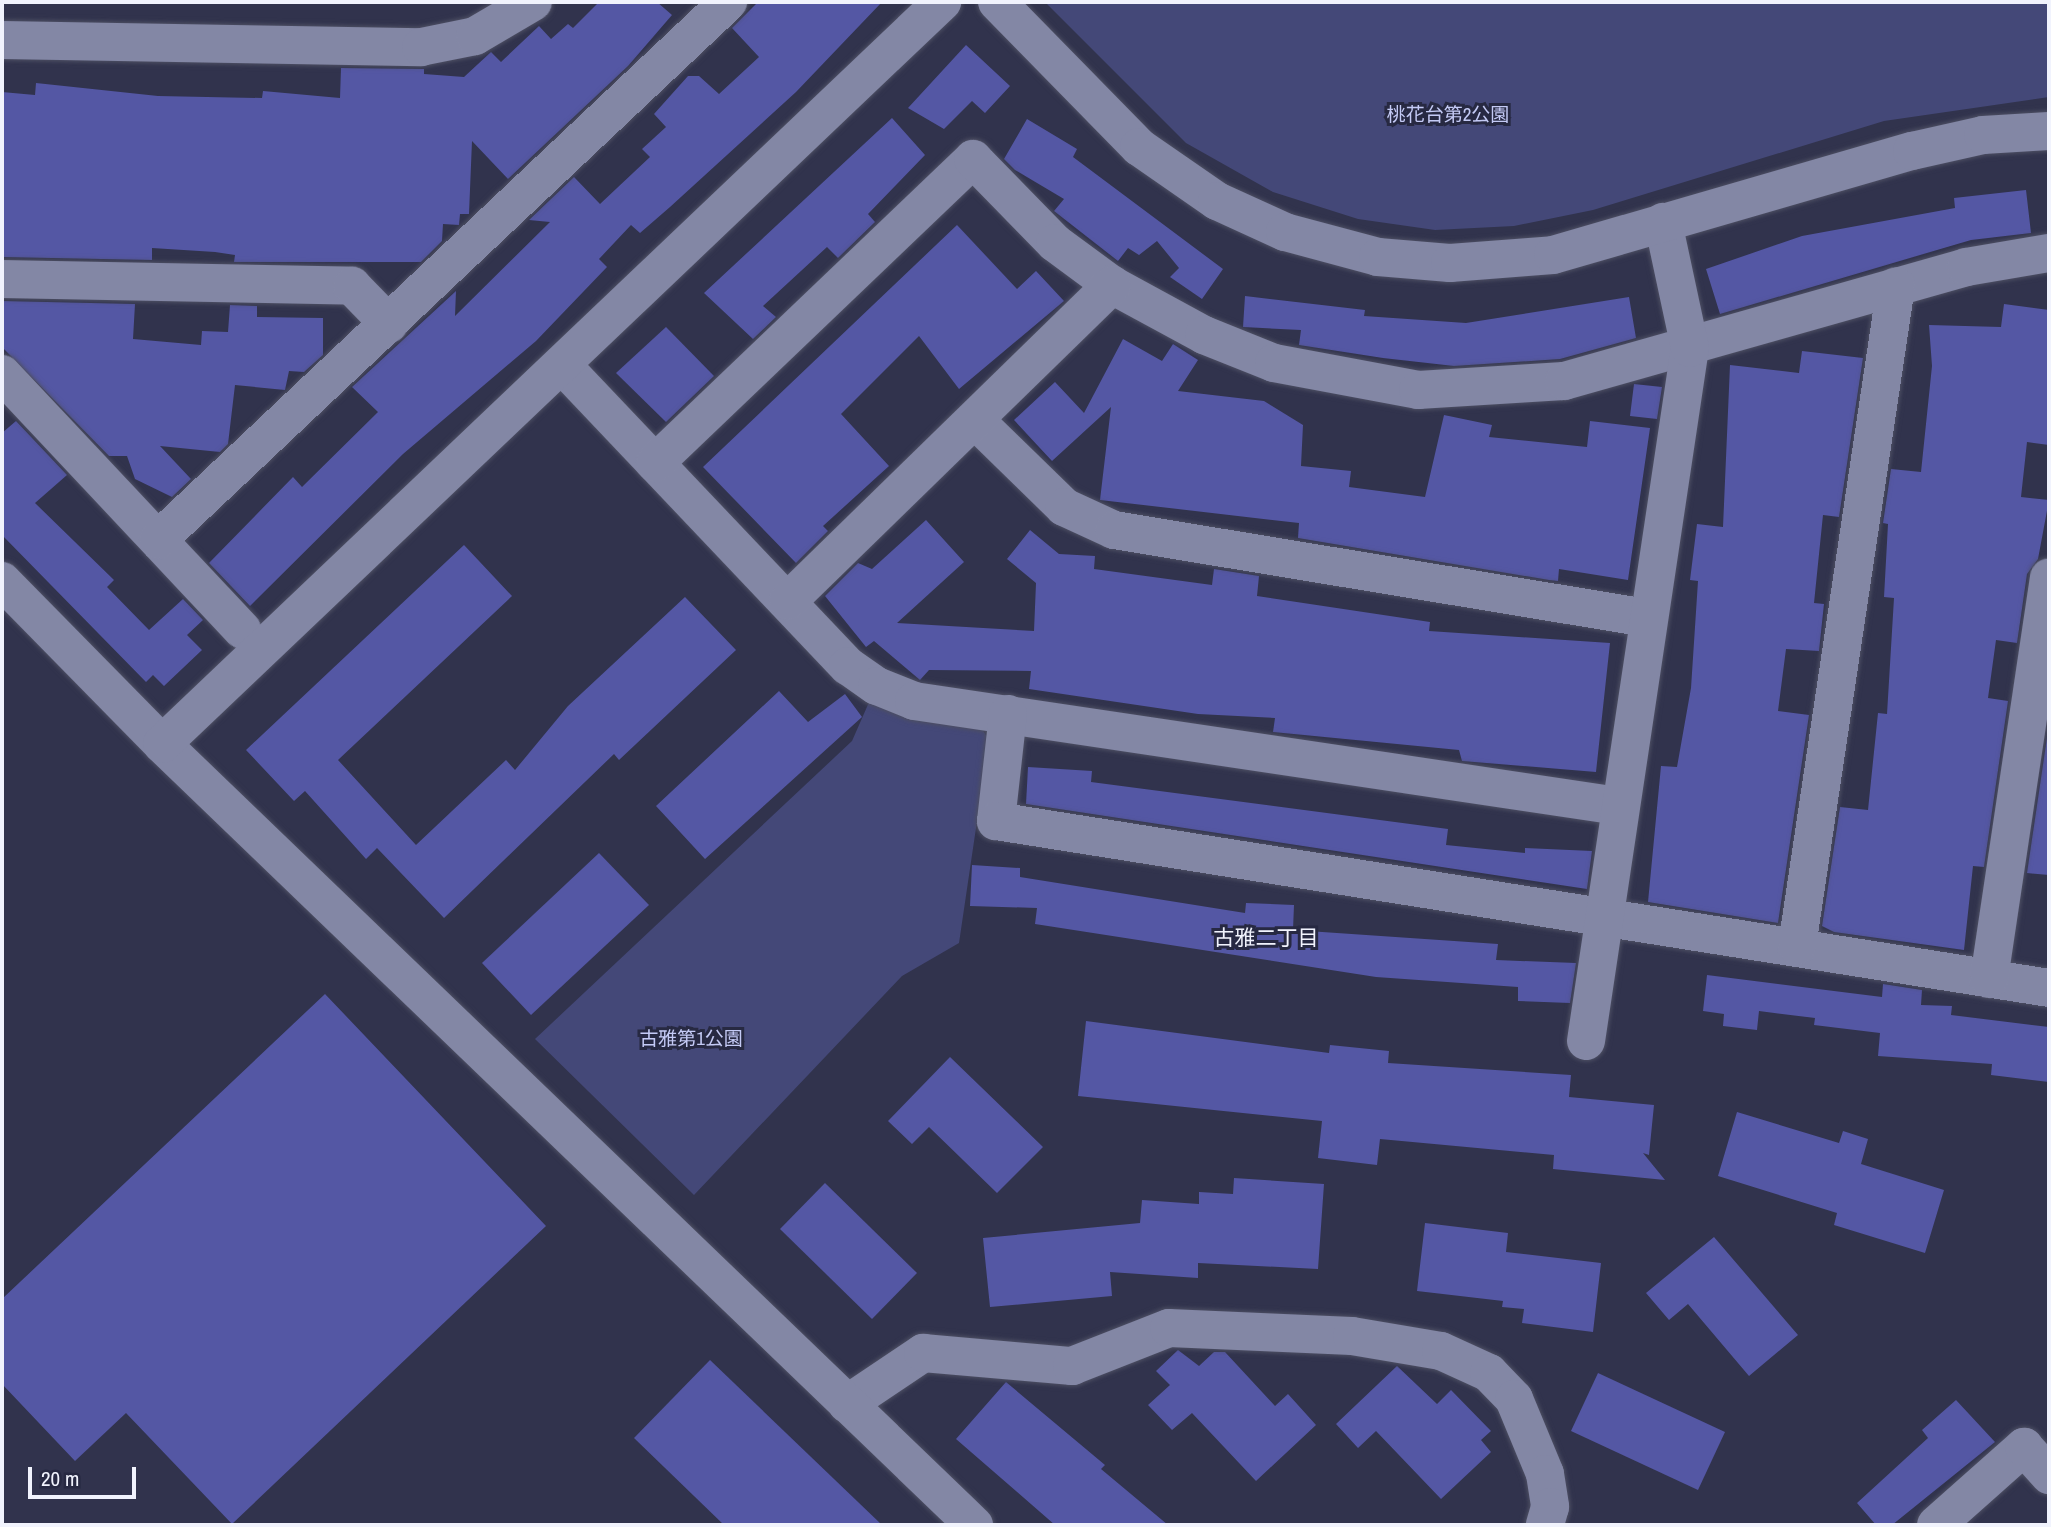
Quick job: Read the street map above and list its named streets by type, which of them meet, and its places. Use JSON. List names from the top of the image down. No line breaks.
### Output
{"districts":["古雅二丁目"],"parks":["桃花台第2公園","古雅第1公園"],"scale_bar":"20 m"}
